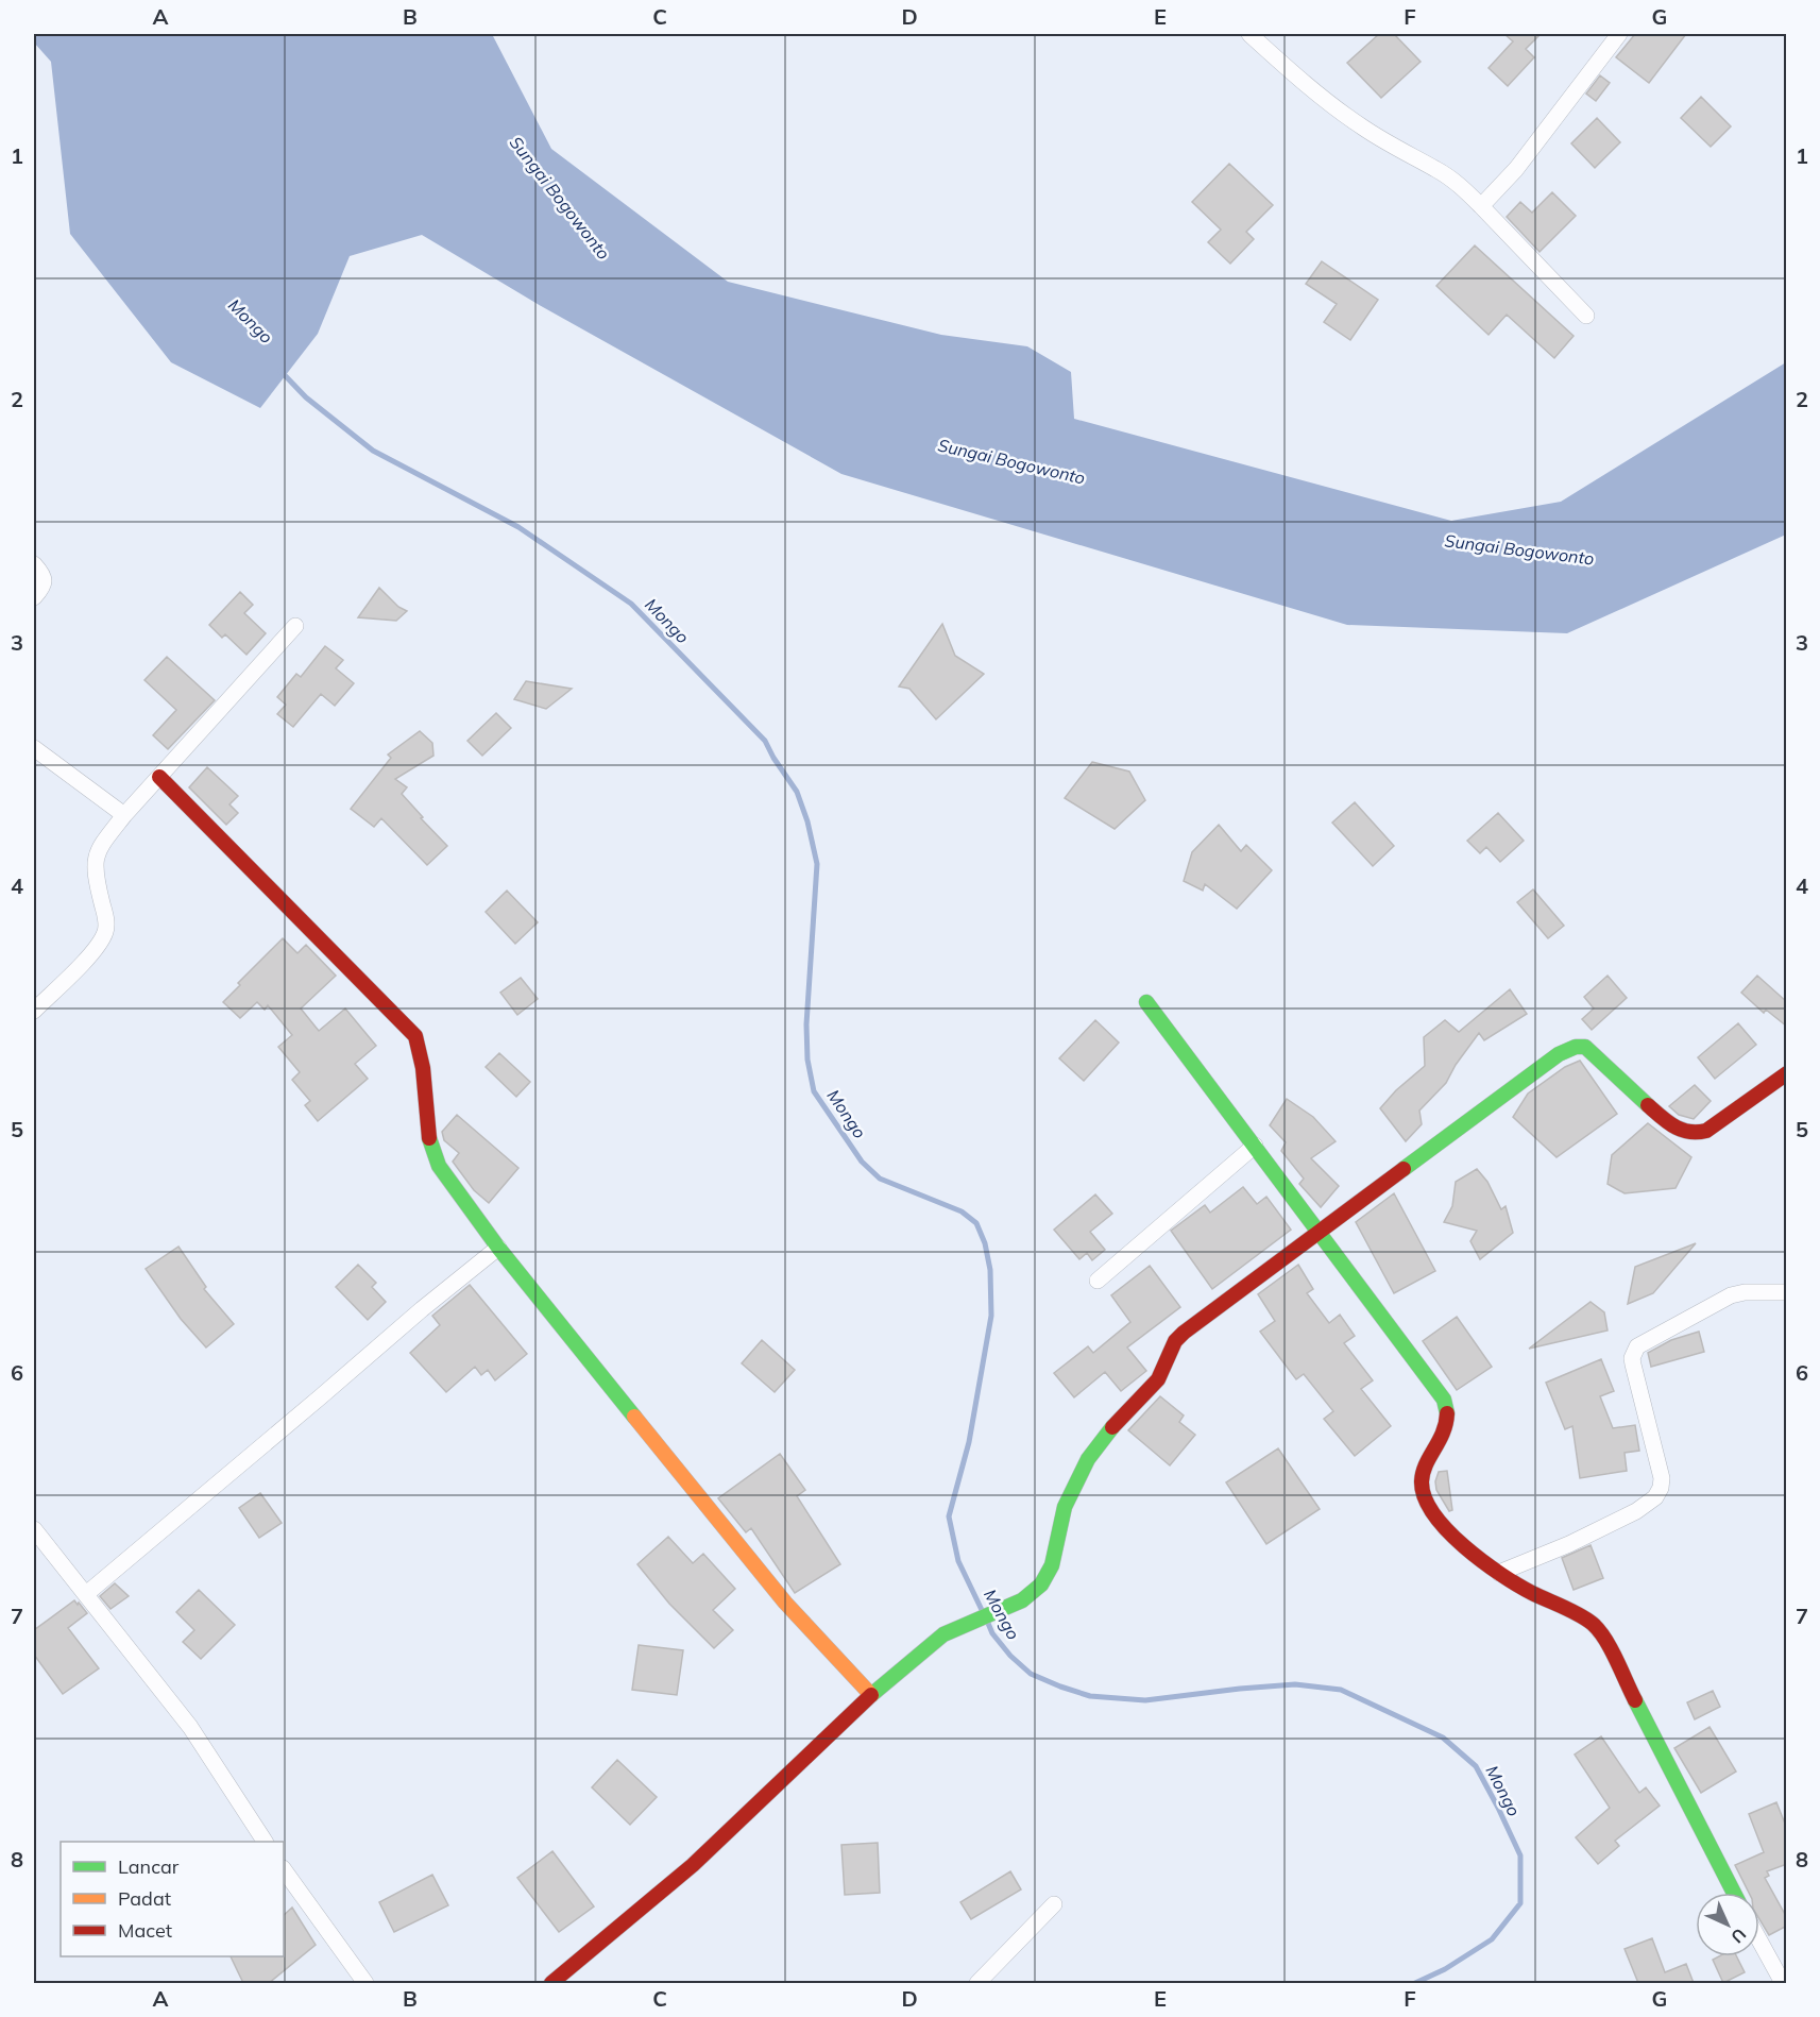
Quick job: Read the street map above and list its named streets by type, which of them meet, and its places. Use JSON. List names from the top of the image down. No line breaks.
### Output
{"water":["Sungai Bogowonto","Mongo"],"legend":["Lancar","Padat","Macet"],"north":"bottom right","grid":{"columns":["A","B","C","D","E","F","G"],"rows":["1","2","3","4","5","6","7","8"]}}
